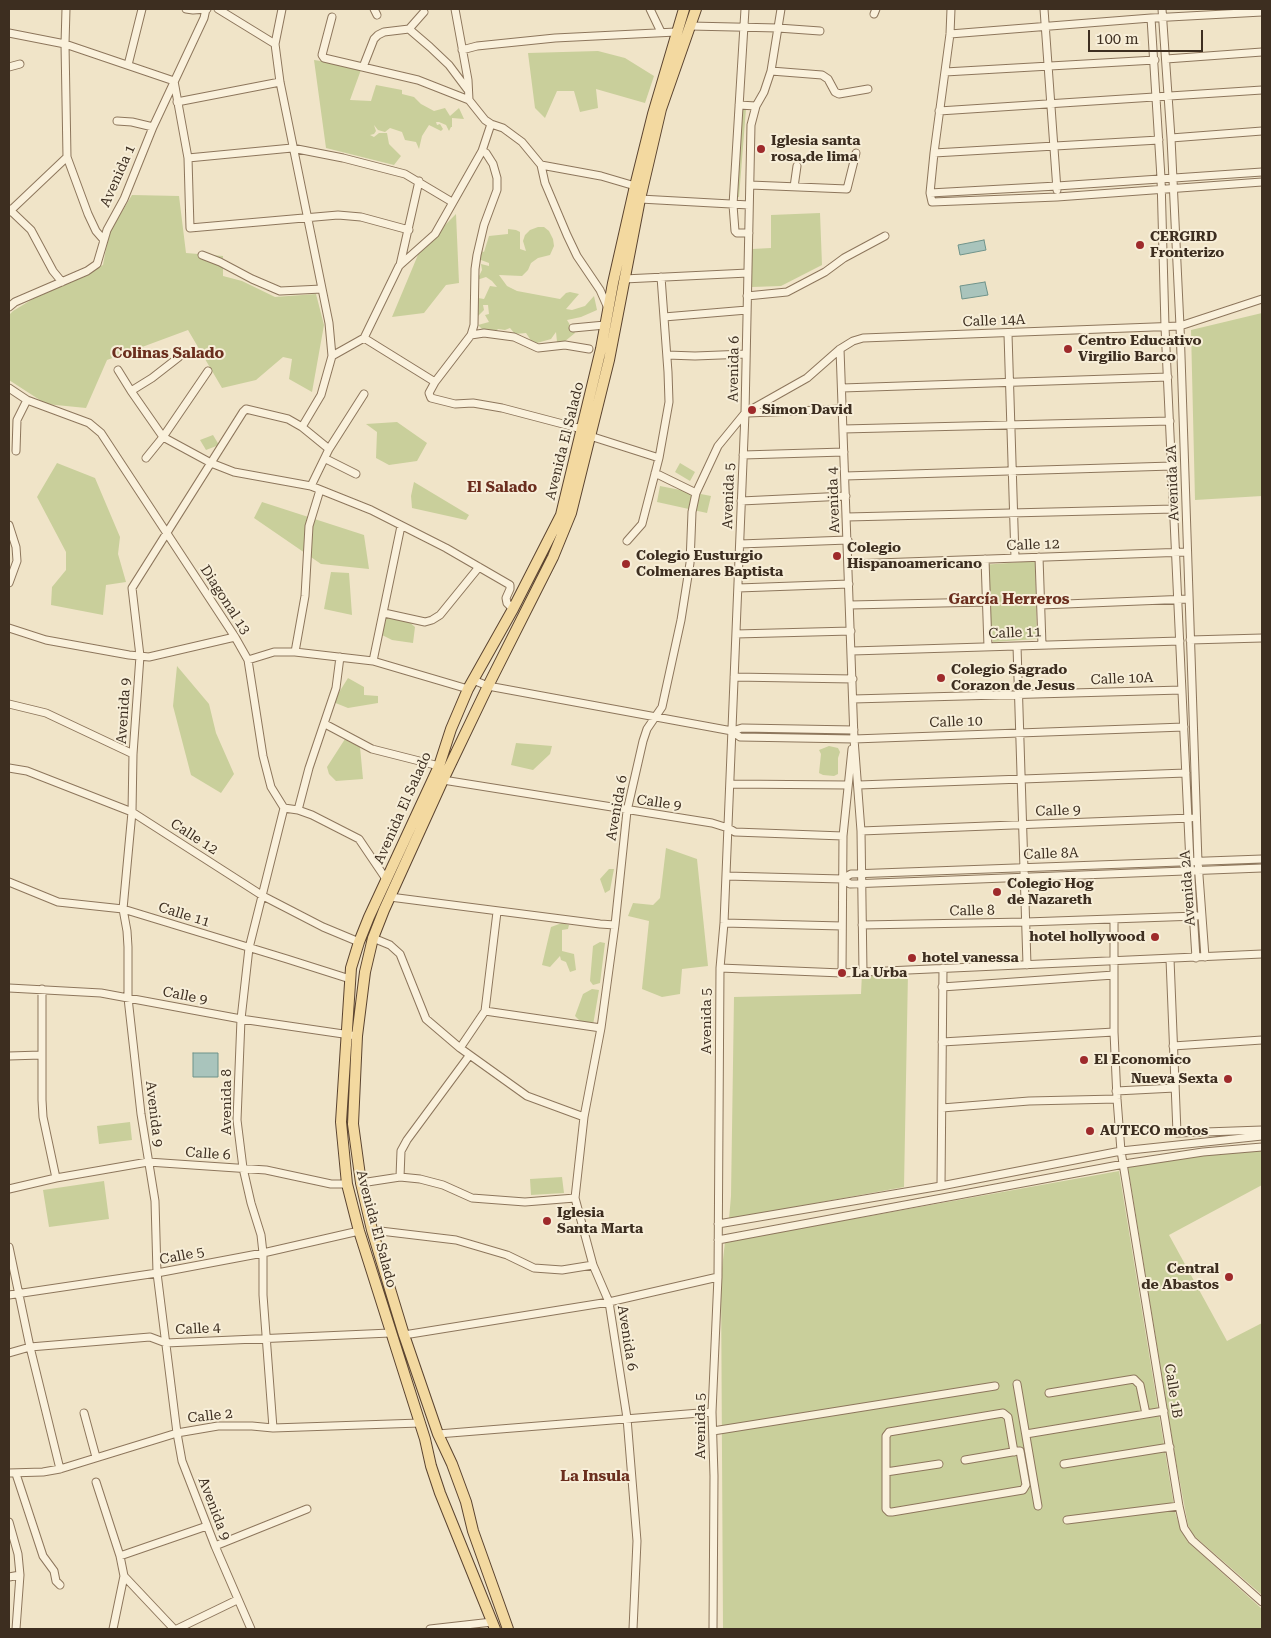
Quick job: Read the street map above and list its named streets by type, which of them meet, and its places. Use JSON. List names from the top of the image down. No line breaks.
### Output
{"streets":{"main road":["Avenida El Salado"],"street":["Avenida 1","Calle 14A","Avenida 6","Avenida 2A","Avenida 5","Avenida 4","Calle 12","Diagonal 13","Calle 11","Calle 10A","Avenida 9","Calle 10","Calle 9","Calle 8A","Calle 8","Avenida 8","Calle 6","Calle 5","Calle 4","Calle 1B","Calle 2"]},"crossings":[["Calle 14A","Avenida 6"],["Calle 14A","Avenida 2A"],["Calle 14A","Avenida 5"],["Calle 14A","Avenida 4"],["Avenida 6","Avenida 5"],["Avenida 6","Calle 10"],["Avenida 6","Calle 9"],["Avenida El Salado","Calle 12"],["Avenida El Salado","Calle 11"],["Avenida El Salado","Calle 10"],["Avenida El Salado","Calle 9"],["Avenida El Salado","Calle 6"],["Avenida El Salado","Calle 5"],["Avenida El Salado","Calle 4"],["Avenida El Salado","Calle 2"],["Avenida 2A","Calle 12"],["Avenida 2A","Calle 11"],["Avenida 2A","Calle 10A"],["Avenida 2A","Calle 10"],["Avenida 2A","Calle 9"],["Avenida 2A","Calle 8A"],["Avenida 2A","Calle 8"],["Avenida 5","Calle 10"],["Avenida 5","Calle 9"],["Avenida 5","Calle 8A"],["Avenida 4","Calle 12"],["Avenida 4","Calle 11"],["Avenida 4","Calle 10A"],["Avenida 4","Calle 10"],["Avenida 4","Calle 9"],["Avenida 4","Calle 8A"],["Avenida 4","Calle 8"],["Calle 12","Avenida 9"],["Calle 12","Avenida 8"],["Diagonal 13","Avenida 9"],["Diagonal 13","Avenida 8"],["Calle 11","Avenida 9"],["Calle 11","Avenida 8"],["Avenida 9","Calle 9"],["Avenida 9","Calle 6"],["Avenida 9","Calle 5"],["Avenida 9","Calle 4"],["Avenida 9","Calle 2"],["Calle 9","Avenida 8"],["Calle 8","Calle 1B"],["Avenida 8","Calle 6"],["Avenida 8","Calle 5"],["Avenida 8","Calle 4"],["Avenida 8","Calle 2"]],"districts":["Colinas Salado","El Salado","García Herreros","La Insula"],"places":["Iglesia santa rosa,de lima","CERGIRD Fronterizo","Centro Educativo Virgilio Barco","Simon David","Colegio Hispanoamericano","Colegio Eusturgio Colmenares Baptista","Colegio Sagrado Corazon de Jesus","Colegio Hog de Nazareth","hotel hollywood","hotel vanessa","La Urba","El Economico","Nueva Sexta","AUTECO motos","Iglesia Santa Marta","Central de Abastos"],"scale_bar":"100 m"}
